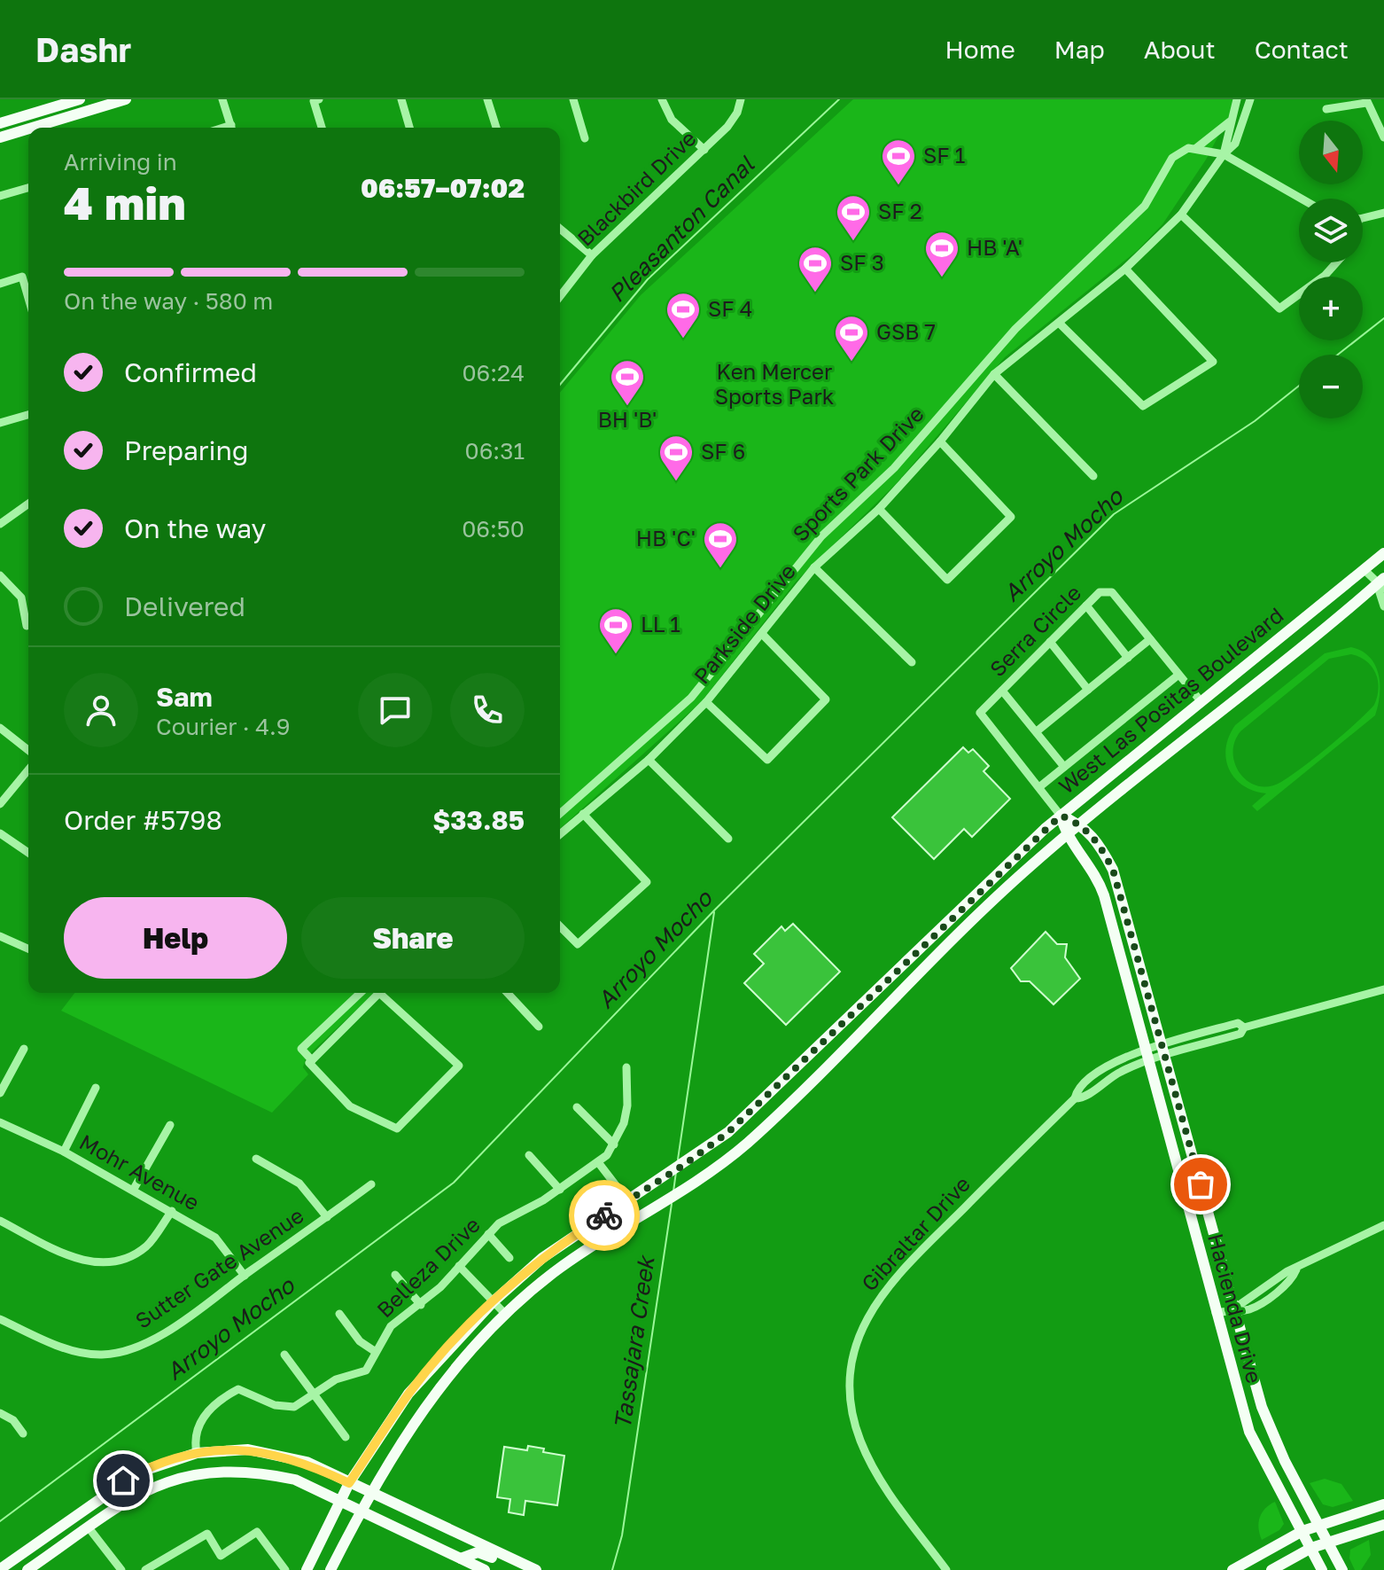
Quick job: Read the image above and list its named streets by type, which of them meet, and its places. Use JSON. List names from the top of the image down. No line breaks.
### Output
{"streets":{"main road":["West Las Positas Boulevard","Hacienda Drive"],"street":["Blackbird Drive","Sports Park Drive","Parkside Drive","Serra Circle","Mohr Avenue","Gibraltar Drive","Belleza Drive","Sutter Gate Avenue"]},"crossings":[["Sports Park Drive","Parkside Drive"],["Serra Circle","West Las Positas Boulevard"],["Serra Circle","Hacienda Drive"],["West Las Positas Boulevard","Hacienda Drive"],["Mohr Avenue","Sutter Gate Avenue"],["Gibraltar Drive","Hacienda Drive"]],"water":["Pleasanton Canal","Arroyo Mocho","Tassajara Creek"],"parks":["Ken Mercer Sports Park"],"places":{"sports":["SF 1","SF 2","HB 'A'","SF 3","SF 4","GSB 7","BH 'B'","SF 6","HB 'C'","LL 1"]},"north":"bottom","page":{"header":"Dashr","nav":["Home","Map","About","Contact"],"map_buttons":["+","−"],"heading":["4 min","Arriving in","06:57–07:02"],"panel":["Sam","Courier · 4.9","Order #5798","$33.85"],"bar":"On the way · 580 m","list":[["Confirmed","06:24"],["Preparing","06:31"],["On the way","06:50"],"Delivered"],"buttons":["Help","Share"]}}
